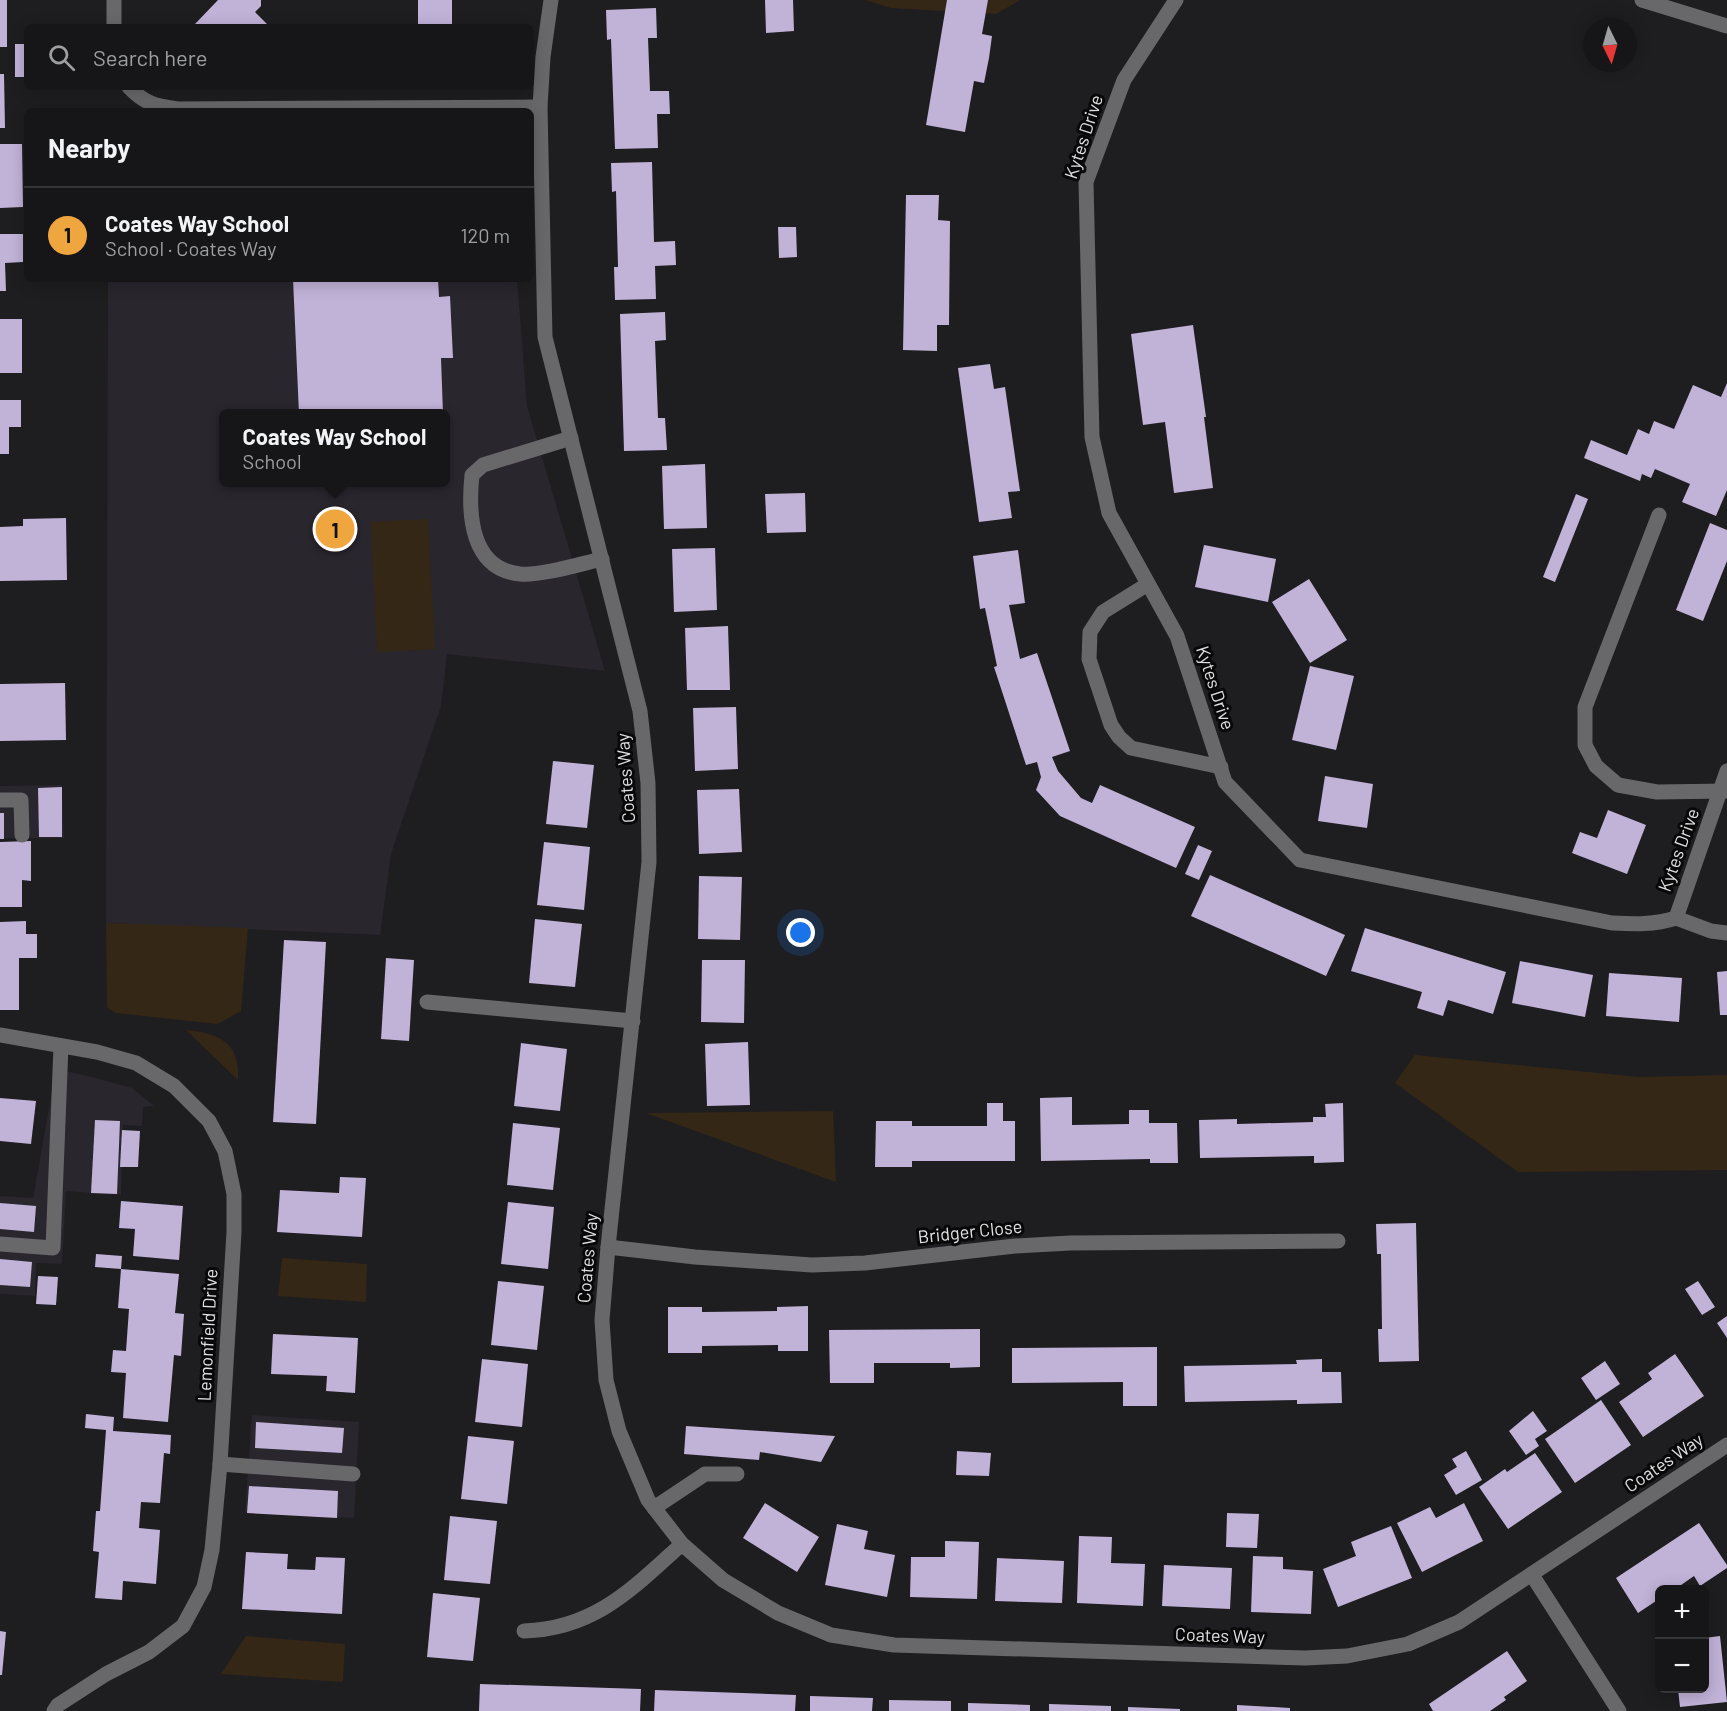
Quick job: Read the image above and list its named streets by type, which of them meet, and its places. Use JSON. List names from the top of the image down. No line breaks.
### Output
{"streets":{"street":["Kytes Drive","Coates Way","Bridger Close","Lemonfield Drive"]},"crossings":[["Coates Way","Bridger Close"]],"north":"bottom","page":{"search":"Search here","heading":"Nearby","list":[{"mark":"1","name":"Coates Way School","note":"School · Coates Way","value":"120 m"}],"popup":["Coates Way School","School"],"pins":"1","map_buttons":["+","−"]}}
